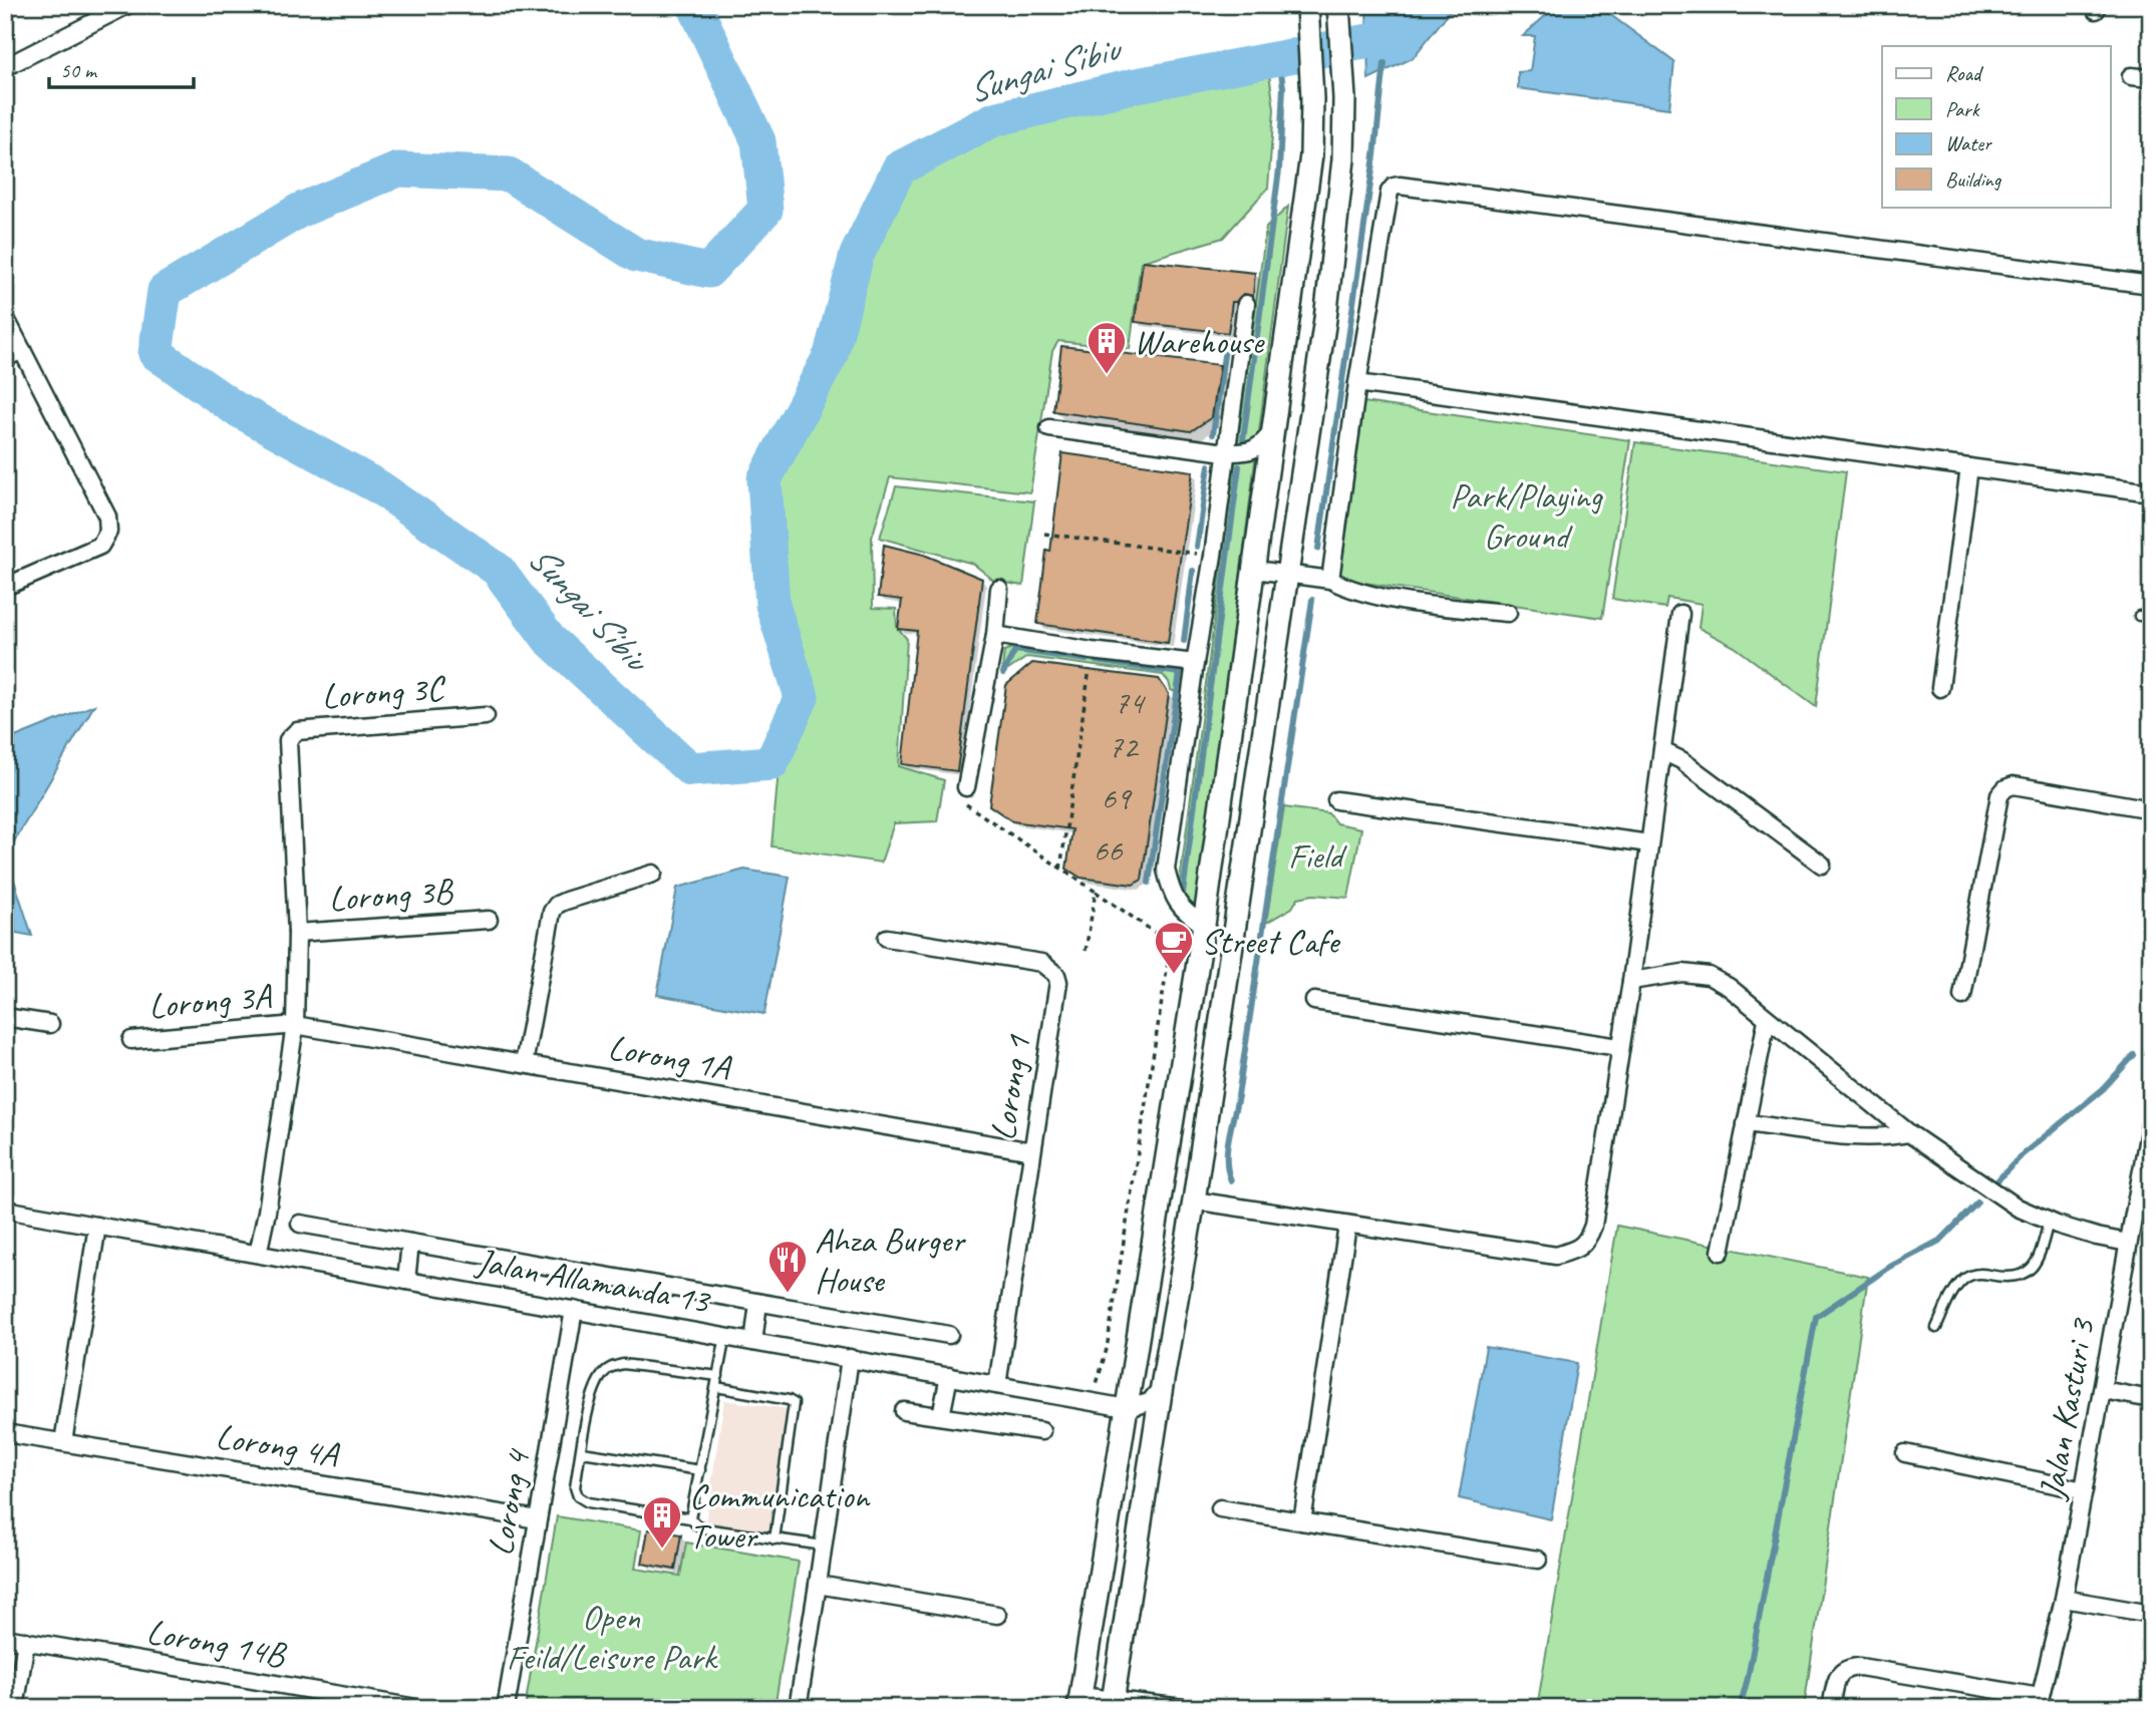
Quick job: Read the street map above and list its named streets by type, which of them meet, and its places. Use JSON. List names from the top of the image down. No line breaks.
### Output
{"streets":{"street":["Lorong 3C","Lorong 3B","Lorong 3A","Lorong 1A","Lorong 1","Jalan Allamanda 13","Jalan Kasturi 3","Lorong 4A","Lorong 4","Lorong 14B"]},"crossings":[["Lorong 3C","Lorong 3B"],["Lorong 3A","Lorong 1A"],["Lorong 1A","Lorong 1"],["Lorong 1","Jalan Allamanda 13"],["Jalan Allamanda 13","Lorong 4"],["Lorong 4A","Lorong 4"]],"water":["Sungai Sibiu"],"parks":["Park/Playing Ground","Field","Open Feild/Leisure Park"],"places":{"building":["Warehouse","Communication Tower"],"cafe":["Street Cafe"],"restaurant":["Ahza Burger House"]},"house_numbers":["74","72","69","66"],"legend":["Road","Park","Water","Building"],"scale_bar":"50 m"}
